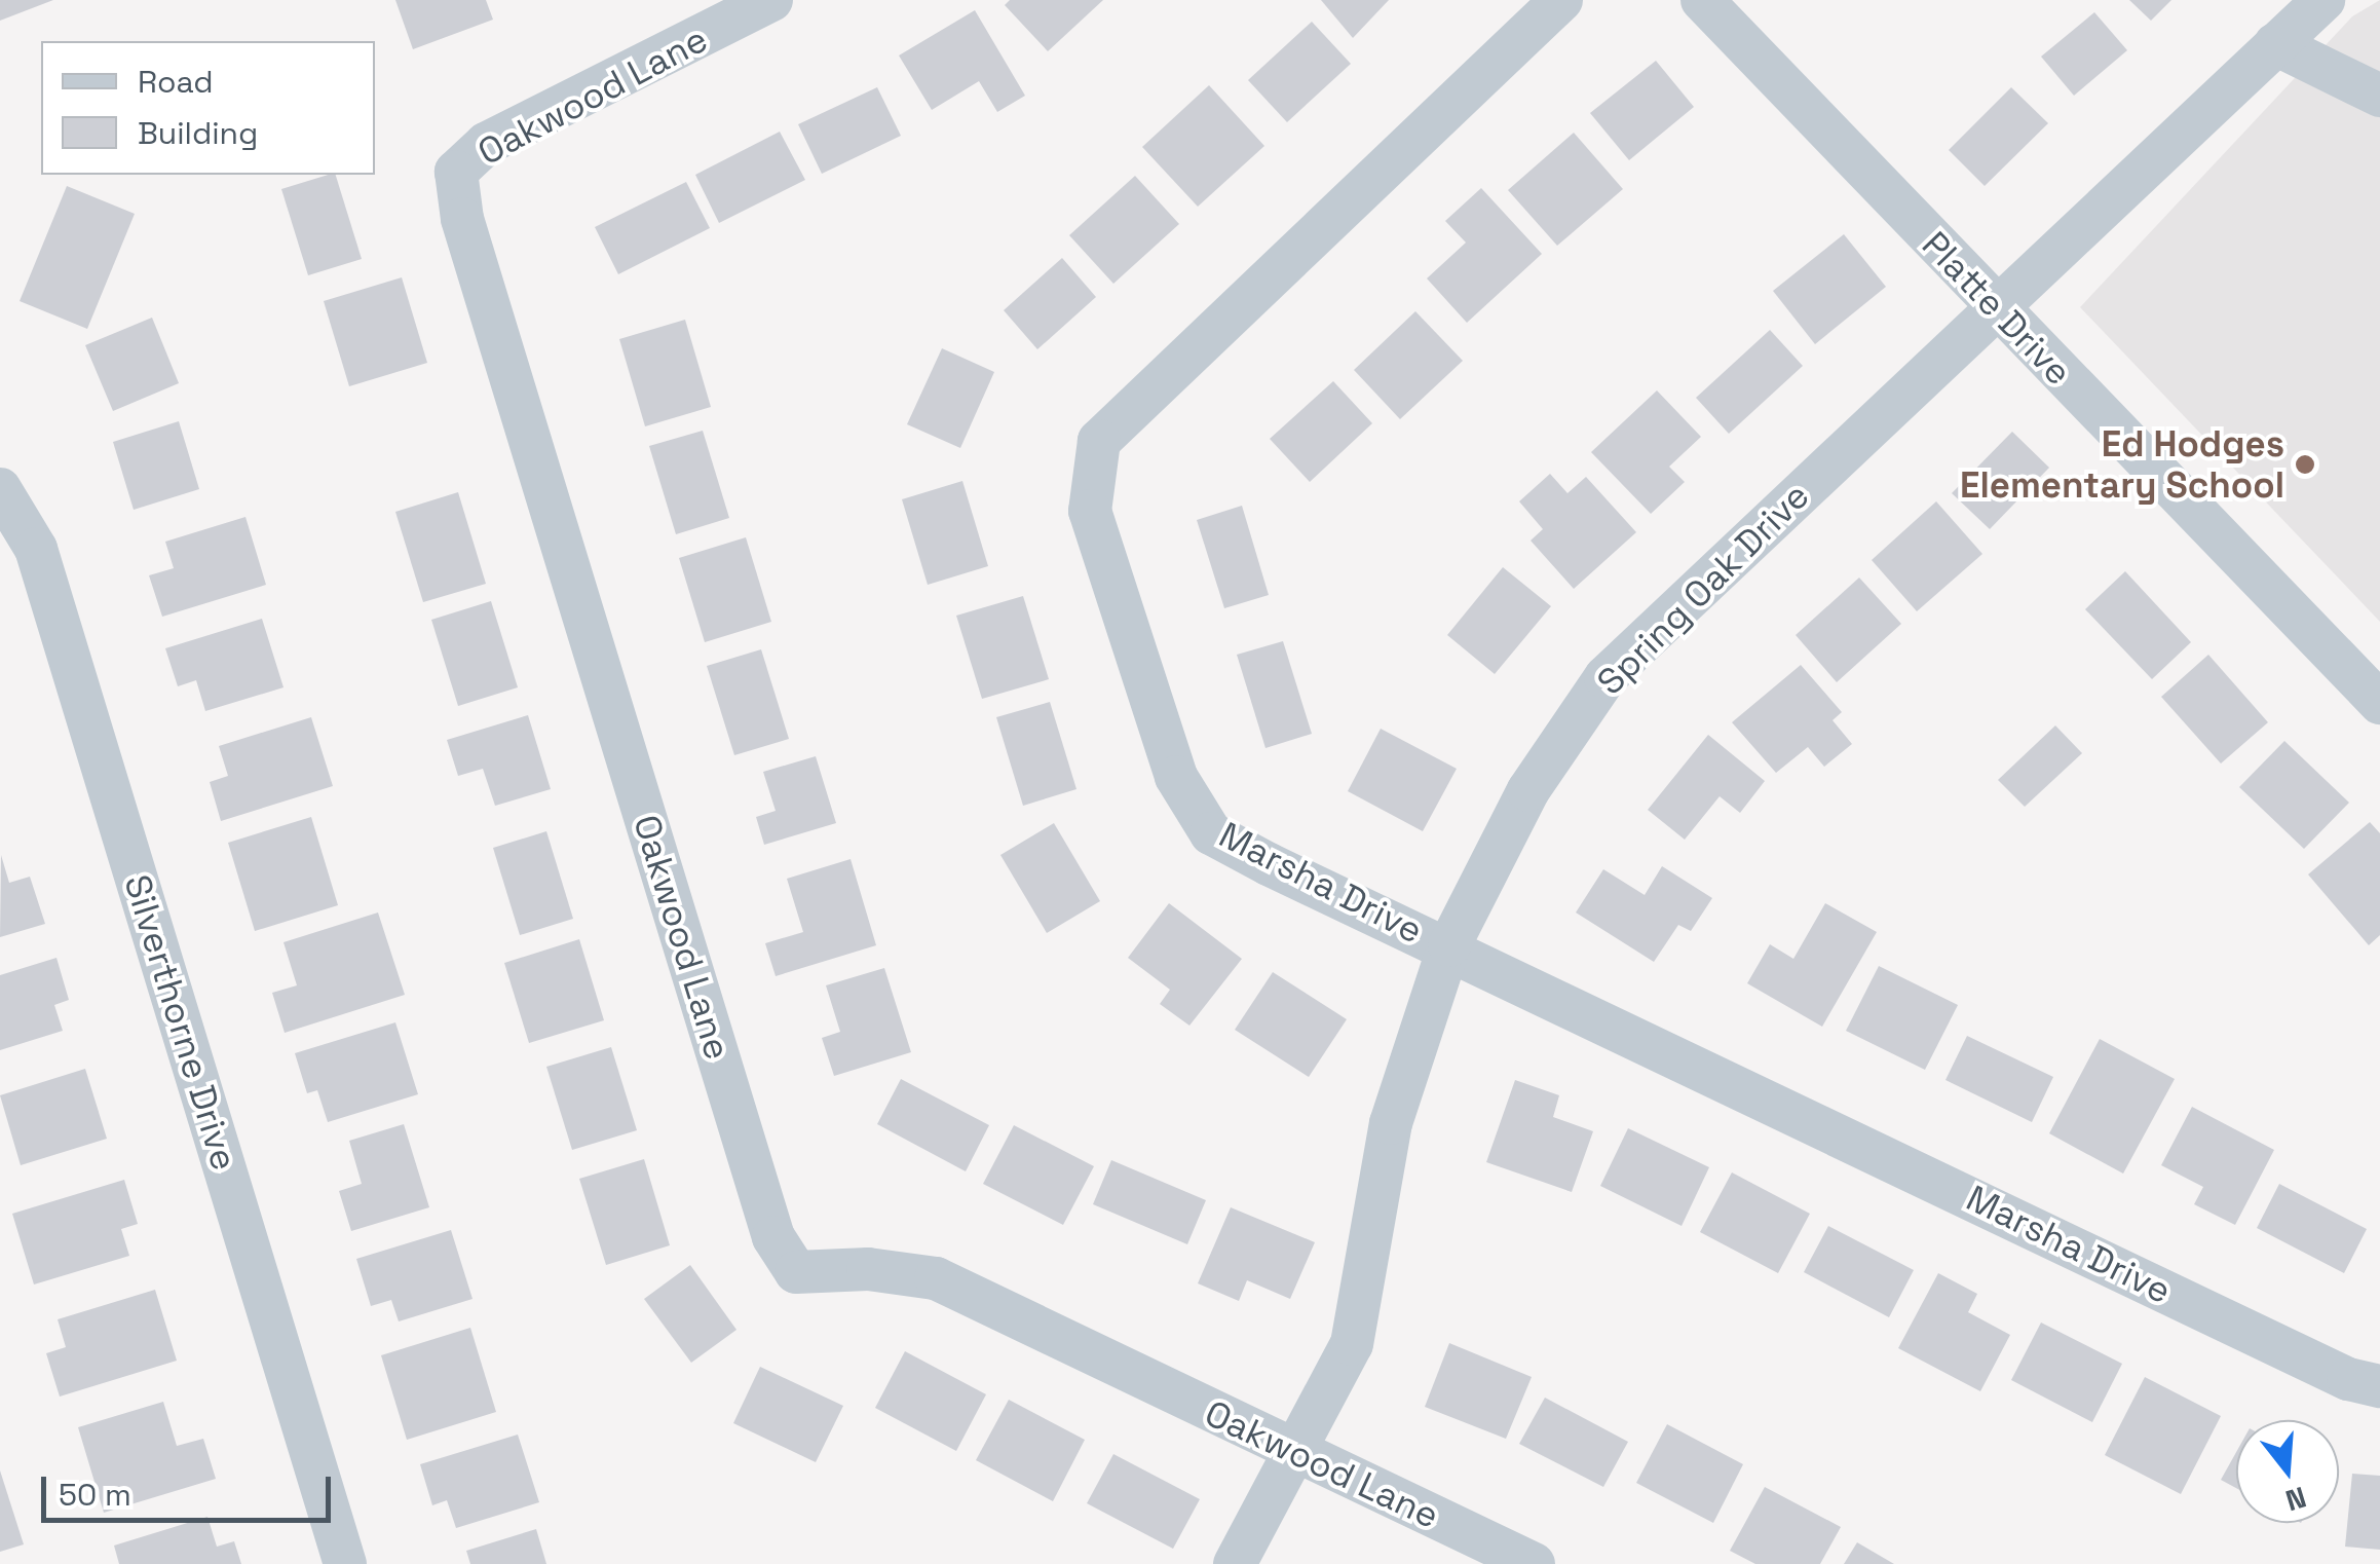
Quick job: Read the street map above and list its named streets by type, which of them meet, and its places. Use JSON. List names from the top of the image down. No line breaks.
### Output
{"streets":{"street":["Oakwood Lane","Platte Drive","Spring Oak Drive","Marsha Drive","Silverthorne Drive"]},"crossings":[["Oakwood Lane","Spring Oak Drive"],["Platte Drive","Spring Oak Drive"],["Spring Oak Drive","Marsha Drive"]],"places":["Ed Hodges Elementary School"],"legend":["Road","Building"],"scale_bar":"50 m","north":"bottom"}
